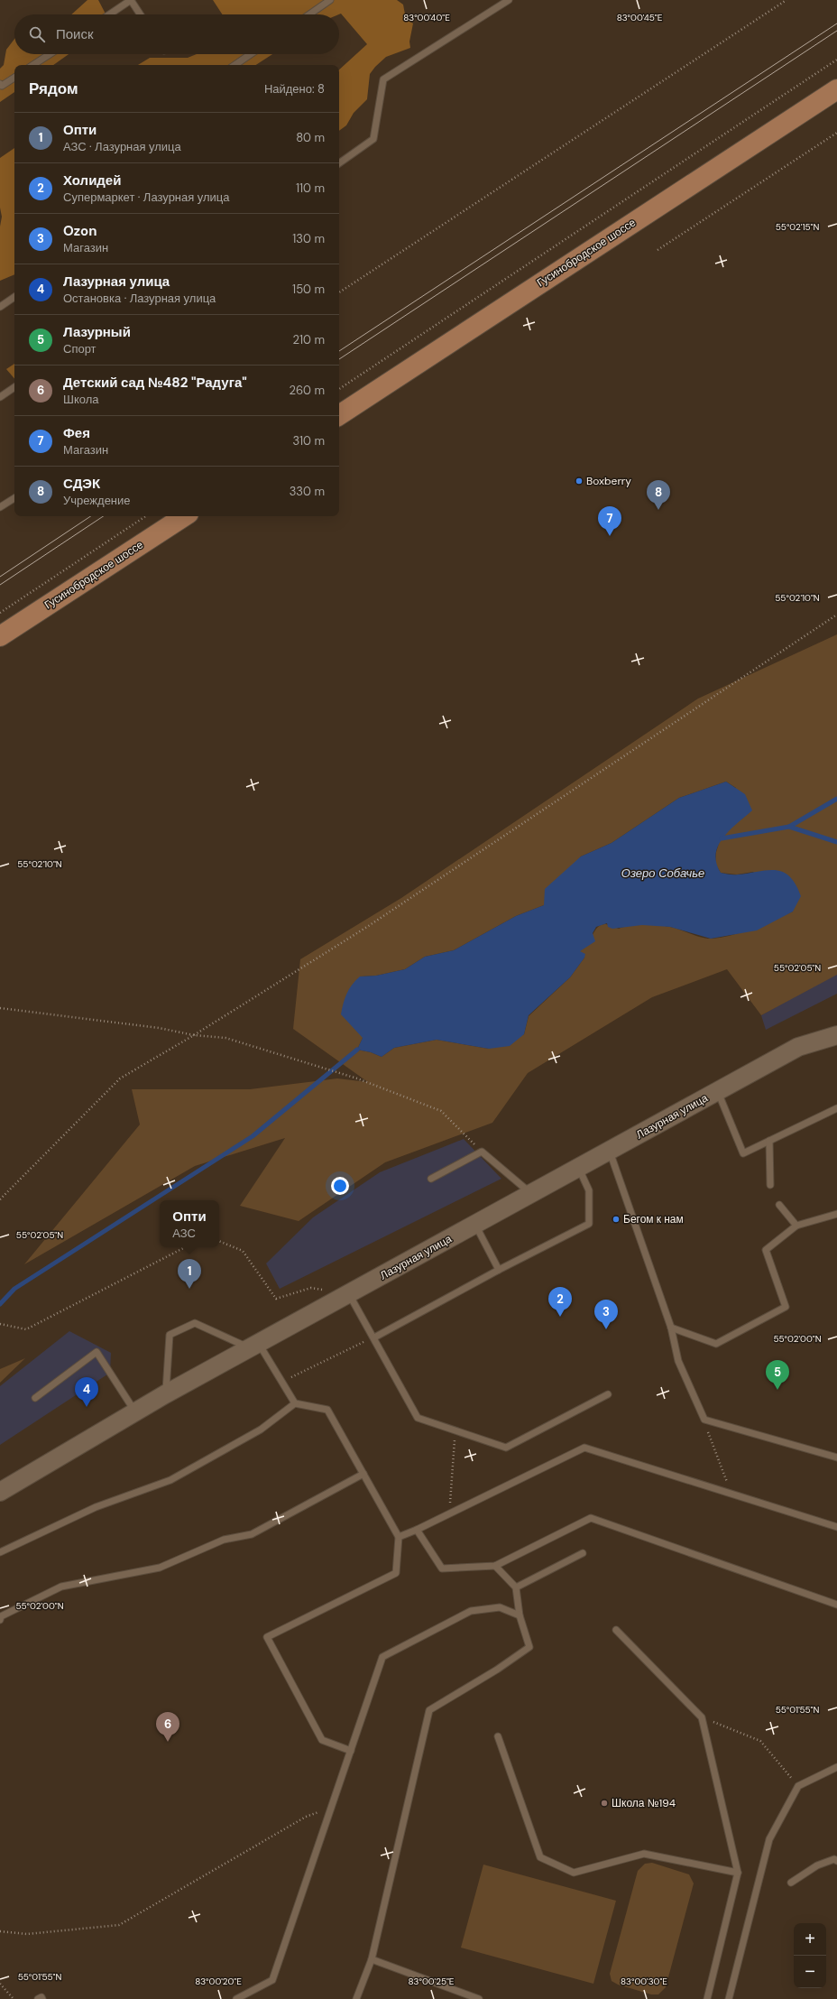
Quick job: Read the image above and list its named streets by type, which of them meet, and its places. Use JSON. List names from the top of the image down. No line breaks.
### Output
{"streets":{"main road":["Гусинобродское шоссе"],"street":["Лазурная улица"]},"water":["Озеро Собачье"],"places":["Boxberry","Бегом к нам","Школа №194"],"page":{"search":"Поиск","heading":["Рядом","Найдено: 8"],"list":[{"mark":"1","name":"Опти","note":"АЗС · Лазурная улица","value":"80 m"},{"mark":"2","name":"Холидей","note":"Супермаркет · Лазурная улица","value":"110 m"},{"mark":"3","name":"Ozon","note":"Магазин","value":"130 m"},{"mark":"4","name":"Лазурная улица","note":"Остановка · Лазурная улица","value":"150 m"},{"mark":"5","name":"Лазурный","note":"Спорт","value":"210 m"},{"mark":"6","name":"Детский сад №482 \"Радуга\"","note":"Школа","value":"260 m"},{"mark":"7","name":"Фея","note":"Магазин","value":"310 m"},{"mark":"8","name":"СДЭК","note":"Учреждение","value":"330 m"}],"pins":["8","7","1","2","3","5","4","6"],"popup":["Опти","АЗС"],"map_buttons":["+","−"]},"coordinates":["83°00'40\"E","83°00'45\"E","55°02'15\"N","55°02'10\"N","55°02'05\"N","55°02'00\"N","55°01'55\"N","83°00'20\"E","83°00'25\"E","83°00'30\"E"]}
